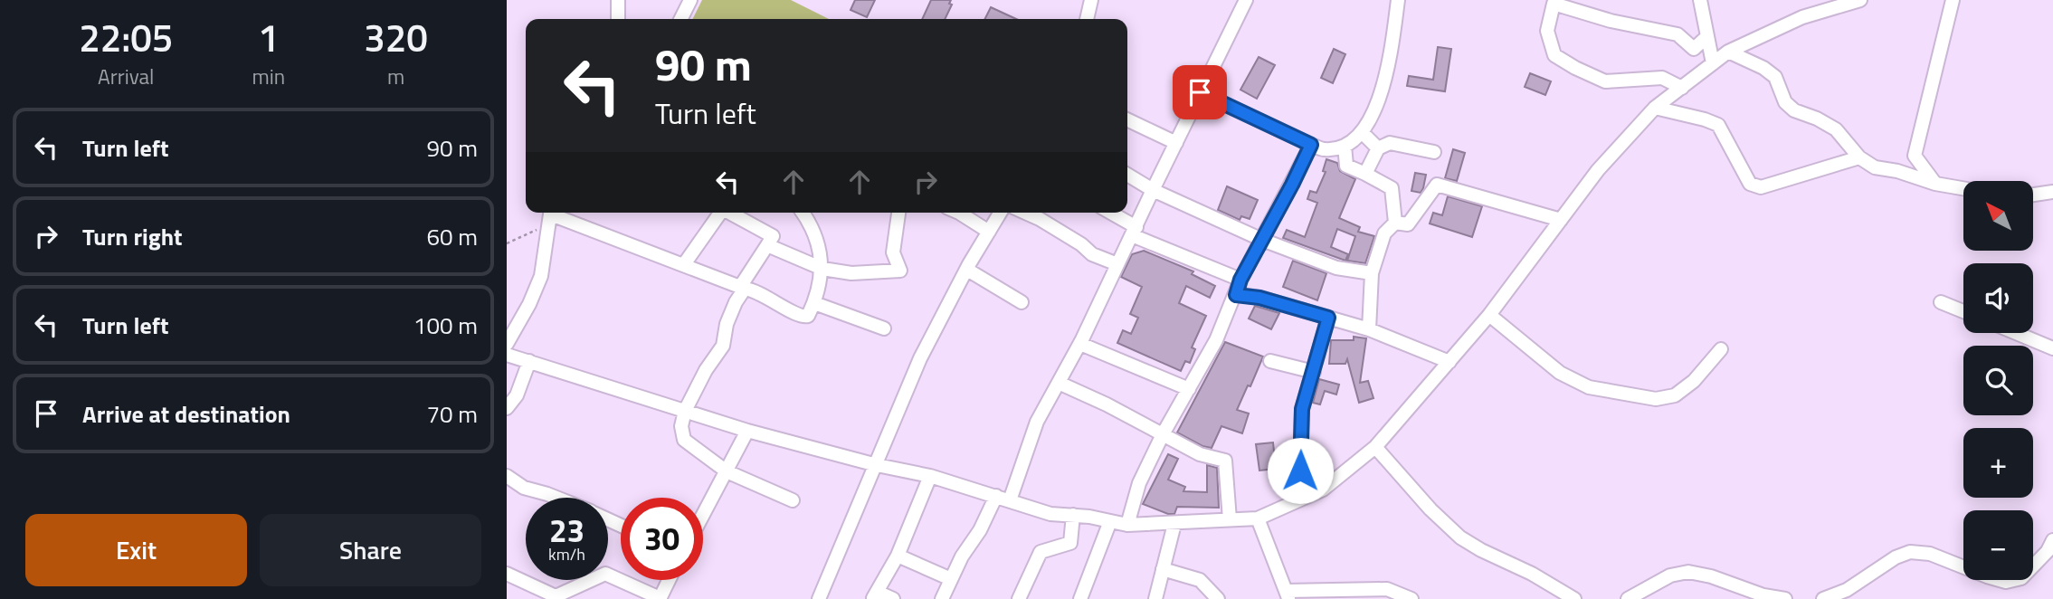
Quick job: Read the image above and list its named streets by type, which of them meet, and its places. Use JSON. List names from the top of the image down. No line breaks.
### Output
{"north":"top left","page":{"eta":["22:05","Arrival","1","min","320","m"],"turn":["90 m","Turn left"],"list":[{"name":"Turn left","value":"90 m"},{"name":"Turn right","value":"60 m"},{"name":"Turn left","value":"100 m"},{"name":"Arrive at destination","value":"70 m"}],"map_buttons":["+","−"],"speed":"23 km/h","limit":"30","buttons":["Exit","Share"]}}
